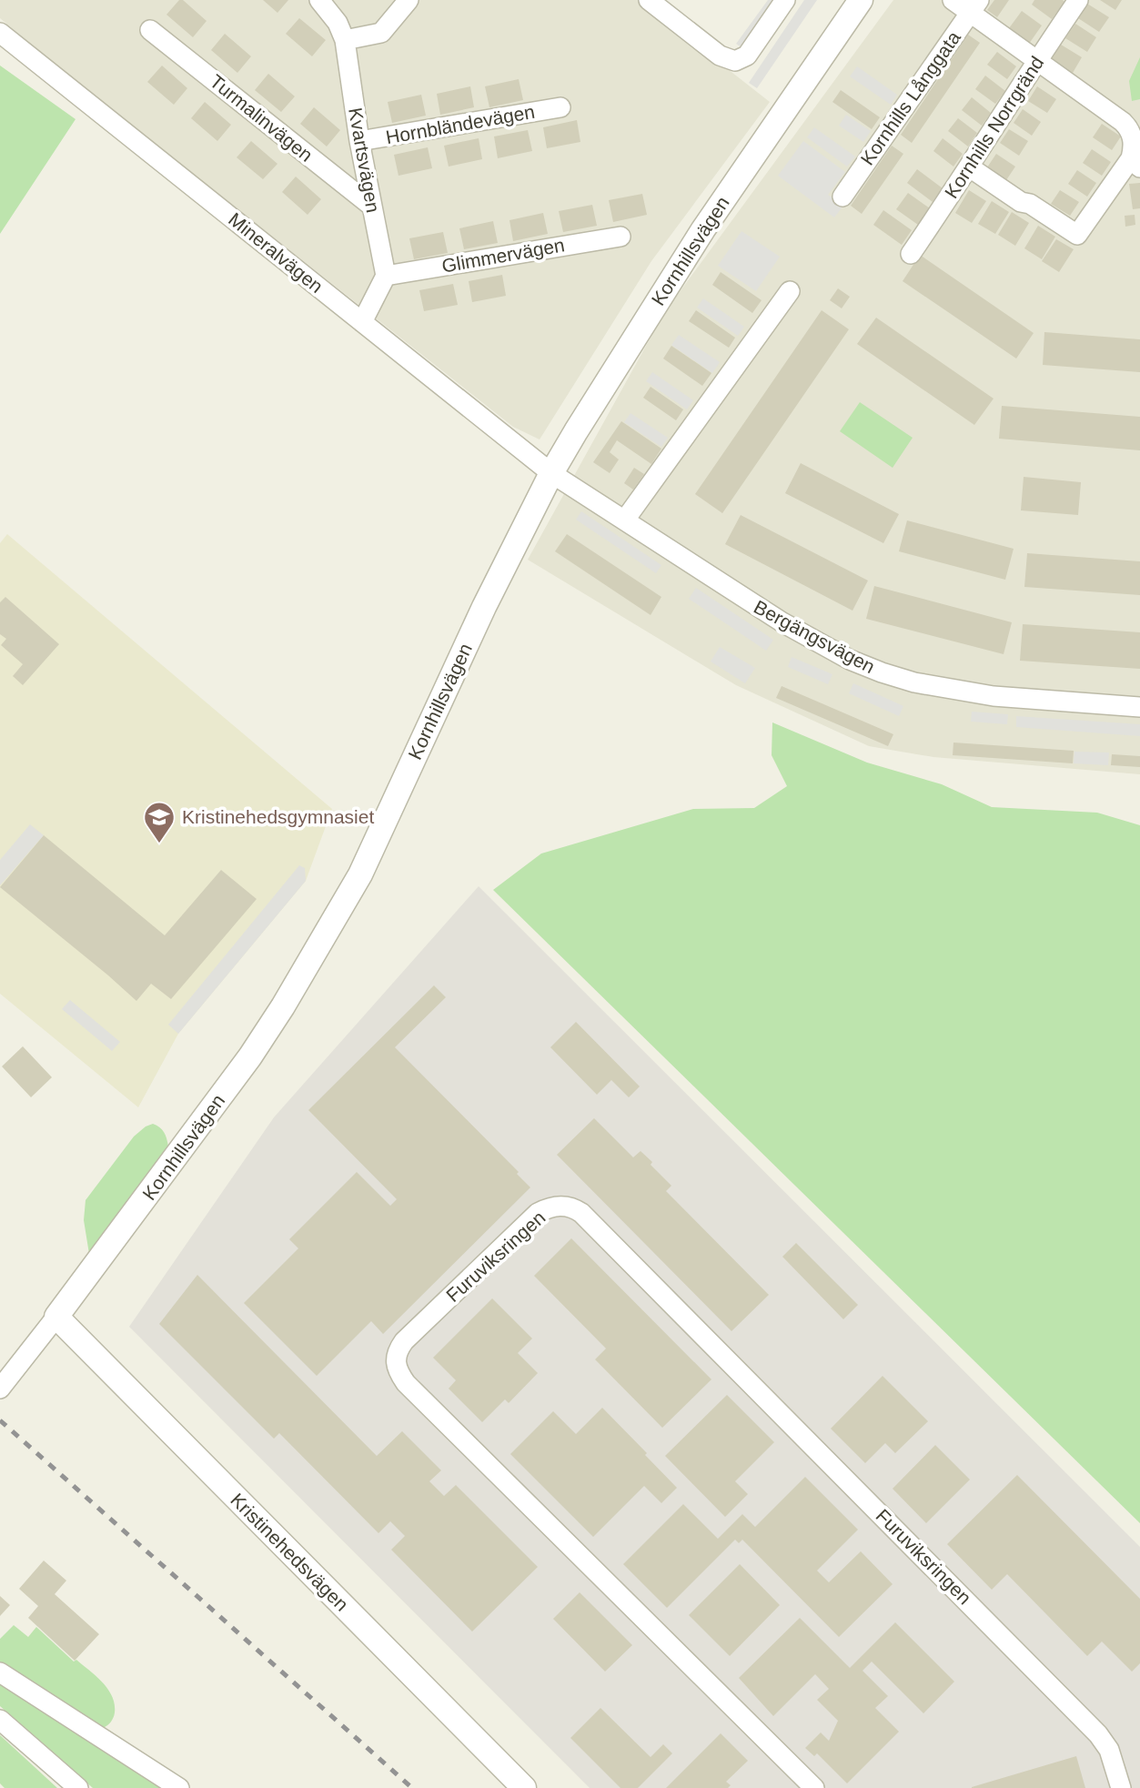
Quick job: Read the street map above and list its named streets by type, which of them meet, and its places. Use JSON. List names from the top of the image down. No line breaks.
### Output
{"streets":{"street":["Kornhills Långgata","Turmalinvägen","Hornbländevägen","Kornhills Norrgränd","Kvartsvägen","Kornhillsvägen","Mineralvägen","Glimmervägen","Bergängsvägen","Furuviksringen","Kristinehedsvägen"]},"crossings":[["Turmalinvägen","Kvartsvägen"],["Hornbländevägen","Kvartsvägen"],["Kvartsvägen","Glimmervägen"],["Kornhillsvägen","Mineralvägen"],["Kornhillsvägen","Bergängsvägen"],["Kornhillsvägen","Kristinehedsvägen"],["Mineralvägen","Bergängsvägen"]],"places":{"school or university":["Kristinehedsgymnasiet"]}}
